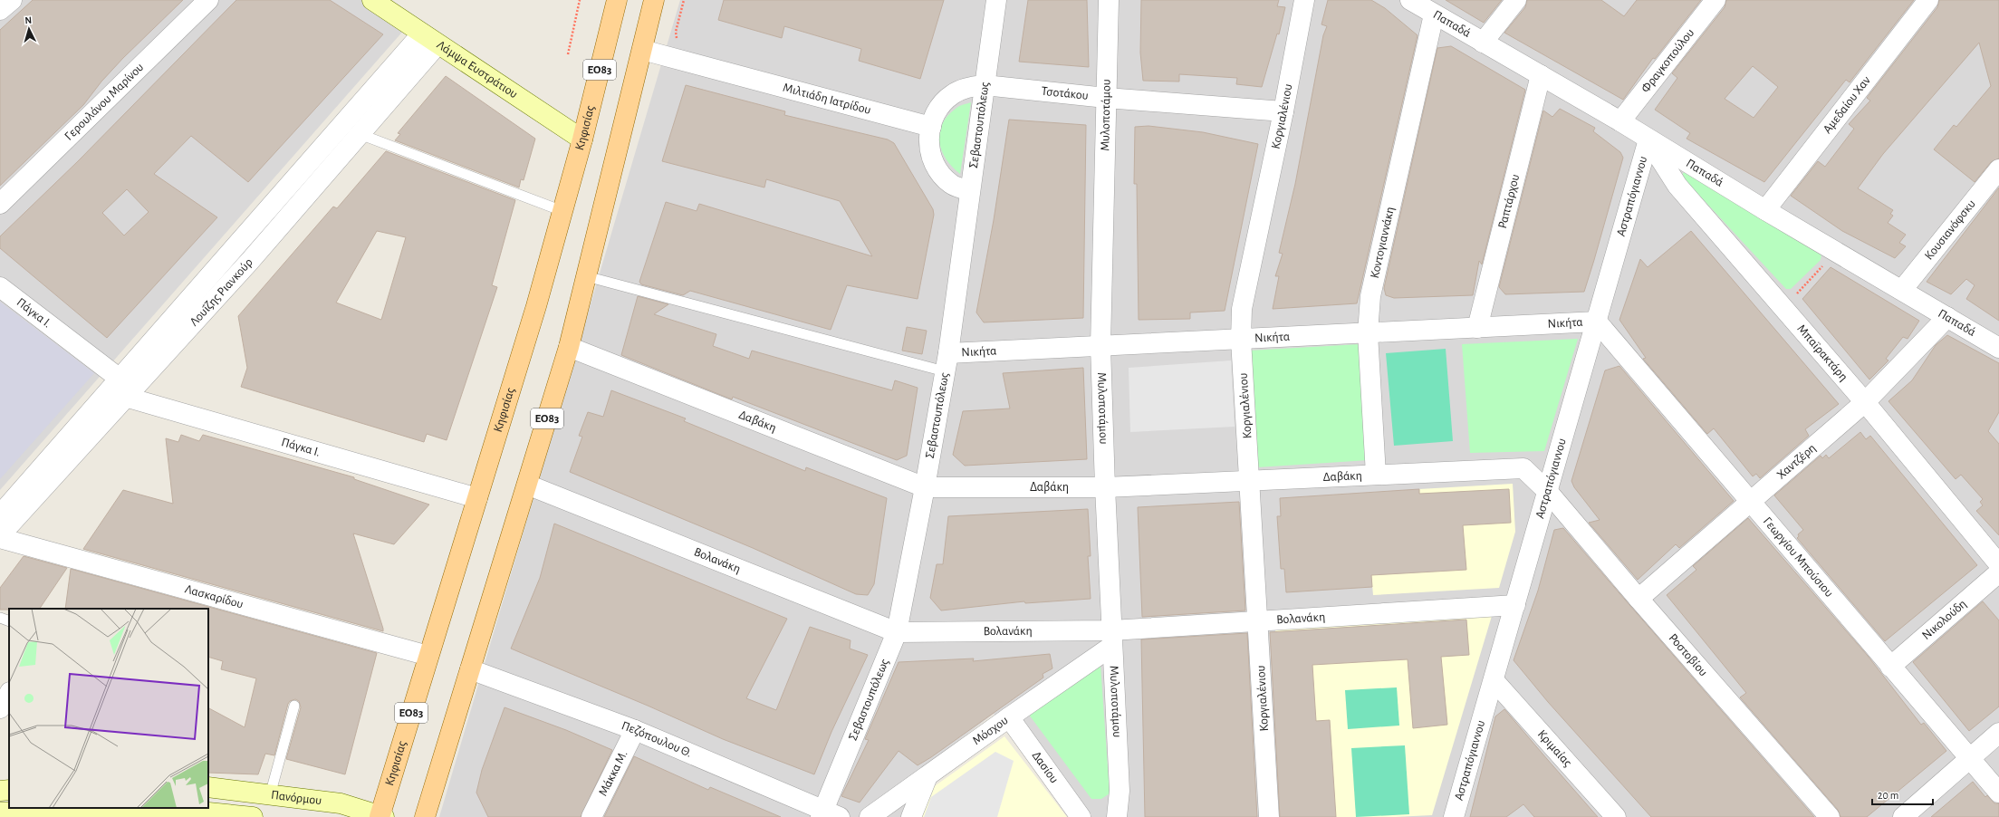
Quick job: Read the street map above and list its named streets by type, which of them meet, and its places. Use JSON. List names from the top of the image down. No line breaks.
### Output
{"streets":{"main road":["ΕΟ83","Κηφισίας"],"street":["Παπαδά","Φραγκοπούλου","Λάμψα Ευστράτιου","Τσοτάκου","Μιλτιάδη Ιατρίδου","Γερουλάνου Μαρίνου","Αμεδαίου Χαν","Μυλοποτάμου","Κοργιαλένιου","Σεβαστουπόλεως","Αστραπόγιαννου","Ραπτάρχου","Κουσιανόφσκυ","Κοντογιαννάκη","Λουΐζης Ριανκούρ","Πάγκα Ι.","Νικήτα","Μπαϊρακτάρη","Δαβάκη","Χαντζέρη","Γεωργίου Μπούσιου","Βολανάκη","Λασκαρίδου","Νικολούδη","Ροστοβίου","Μόσχου","Πεζόπουλου Θ.","Κριμαίας","Δασίου","Μάκκα Μ.","Πανόρμου"]},"crossings":[["Παπαδά","Φραγκοπούλου"],["Παπαδά","Αμεδαίου Χαν"],["Παπαδά","Αστραπόγιαννου"],["Παπαδά","Ραπτάρχου"],["Παπαδά","Κουσιανόφσκυ"],["Παπαδά","Κοντογιαννάκη"],["Παπαδά","Μπαϊρακτάρη"],["Παπαδά","Χαντζέρη"],["ΕΟ83","Μιλτιάδη Ιατρίδου"],["ΕΟ83","Δαβάκη"],["ΕΟ83","Βολανάκη"],["ΕΟ83","Πεζόπουλου Θ."],["Λάμψα Ευστράτιου","Κηφισίας"],["Λάμψα Ευστράτιου","Λουΐζης Ριανκούρ"],["Τσοτάκου","Μιλτιάδη Ιατρίδου"],["Τσοτάκου","Μυλοποτάμου"],["Τσοτάκου","Κοργιαλένιου"],["Τσοτάκου","Σεβαστουπόλεως"],["Μυλοποτάμου","Νικήτα"],["Μυλοποτάμου","Δαβάκη"],["Μυλοποτάμου","Βολανάκη"],["Μυλοποτάμου","Μόσχου"],["Κοργιαλένιου","Νικήτα"],["Κοργιαλένιου","Δαβάκη"],["Κοργιαλένιου","Βολανάκη"],["Σεβαστουπόλεως","Νικήτα"],["Σεβαστουπόλεως","Δαβάκη"],["Σεβαστουπόλεως","Βολανάκη"],["Σεβαστουπόλεως","Πεζόπουλου Θ."],["Κηφισίας","Πάγκα Ι."],["Κηφισίας","Λασκαρίδου"],["Κηφισίας","Πανόρμου"],["Αστραπόγιαννου","Νικήτα"],["Αστραπόγιαννου","Μπαϊρακτάρη"],["Αστραπόγιαννου","Δαβάκη"],["Αστραπόγιαννου","Γεωργίου Μπούσιου"],["Αστραπόγιαννου","Βολανάκη"],["Αστραπόγιαννου","Ροστοβίου"],["Αστραπόγιαννου","Κριμαίας"],["Ραπτάρχου","Νικήτα"],["Κοντογιαννάκη","Νικήτα"],["Κοντογιαννάκη","Δαβάκη"],["Λουΐζης Ριανκούρ","Πάγκα Ι."],["Λουΐζης Ριανκούρ","Λασκαρίδου"],["Νικήτα","Γεωργίου Μπούσιου"],["Μπαϊρακτάρη","Χαντζέρη"],["Δαβάκη","Ροστοβίου"],["Χαντζέρη","Γεωργίου Μπούσιου"],["Χαντζέρη","Ροστοβίου"],["Γεωργίου Μπούσιου","Νικολούδη"],["Βολανάκη","Μόσχου"],["Μόσχου","Δασίου"],["Πεζόπουλου Θ.","Μάκκα Μ."]],"scale_bar":"20 m","north":"top"}
